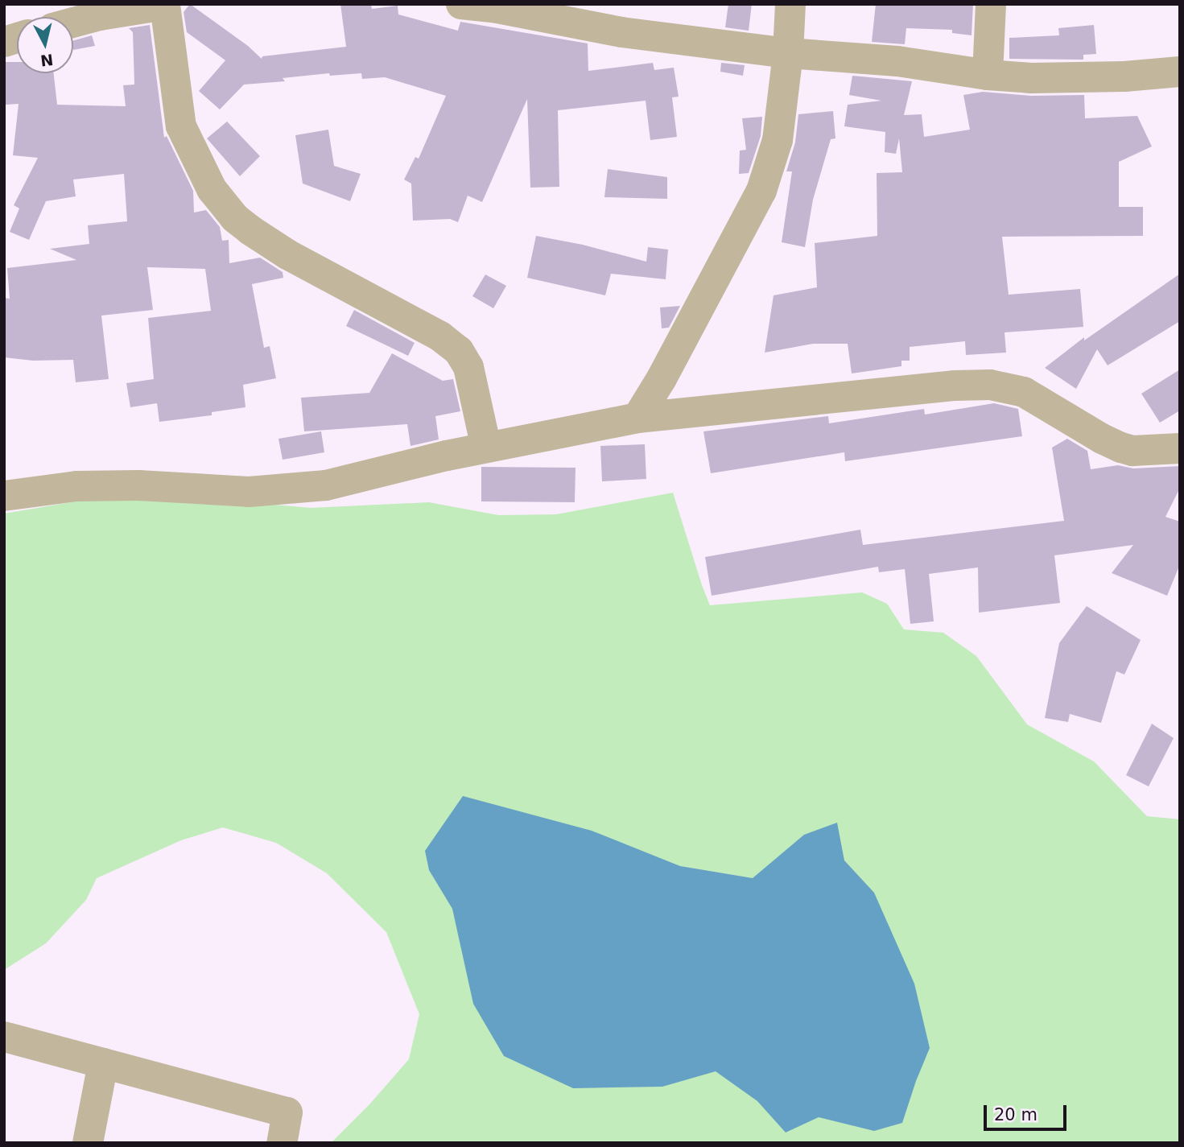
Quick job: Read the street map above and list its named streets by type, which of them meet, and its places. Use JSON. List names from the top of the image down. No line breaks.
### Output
{"scale_bar":"20 m","north":"bottom"}
